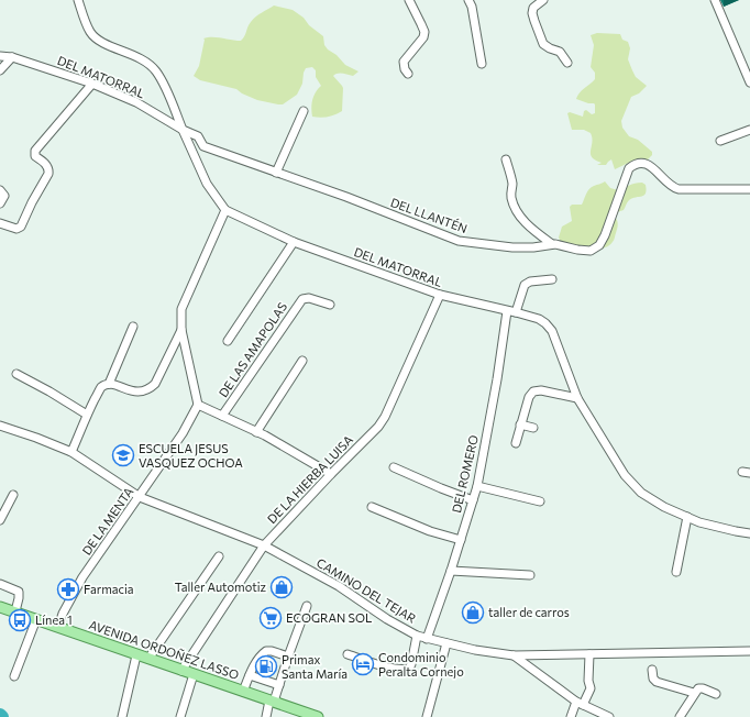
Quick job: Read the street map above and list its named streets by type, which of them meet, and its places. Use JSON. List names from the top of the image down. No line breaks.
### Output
{"streets":{"main road":["AVENIDA ORDOÑEZ LASSO"],"street":["DEL MATORRAL","DEL LLANTÉN","DE LAS AMAPOLAS","DEL ROMERO","DE LA HIERBA LUISA","DE LA MENTA","CAMINO DEL TEJAR"]},"crossings":[["DEL MATORRAL","DEL LLANTÉN"],["DEL MATORRAL","DEL ROMERO"],["DEL MATORRAL","DE LA HIERBA LUISA"],["DEL ROMERO","CAMINO DEL TEJAR"],["DE LA HIERBA LUISA","CAMINO DEL TEJAR"],["DE LA HIERBA LUISA","AVENIDA ORDOÑEZ LASSO"],["DE LA MENTA","CAMINO DEL TEJAR"],["DE LA MENTA","AVENIDA ORDOÑEZ LASSO"]],"places":{"school or university":["ESCUELA JESUS VASQUEZ OCHOA"],"shop":["Taller Automotiz","taller de carros"],"pharmacy":["Farmacia"],"supermarket":["ECOGRAN SOL"],"bus stop":["Línea 1"],"hotel":["Condominio Peralta Cornejo"],"fuel station":["Primax Santa María"]}}
